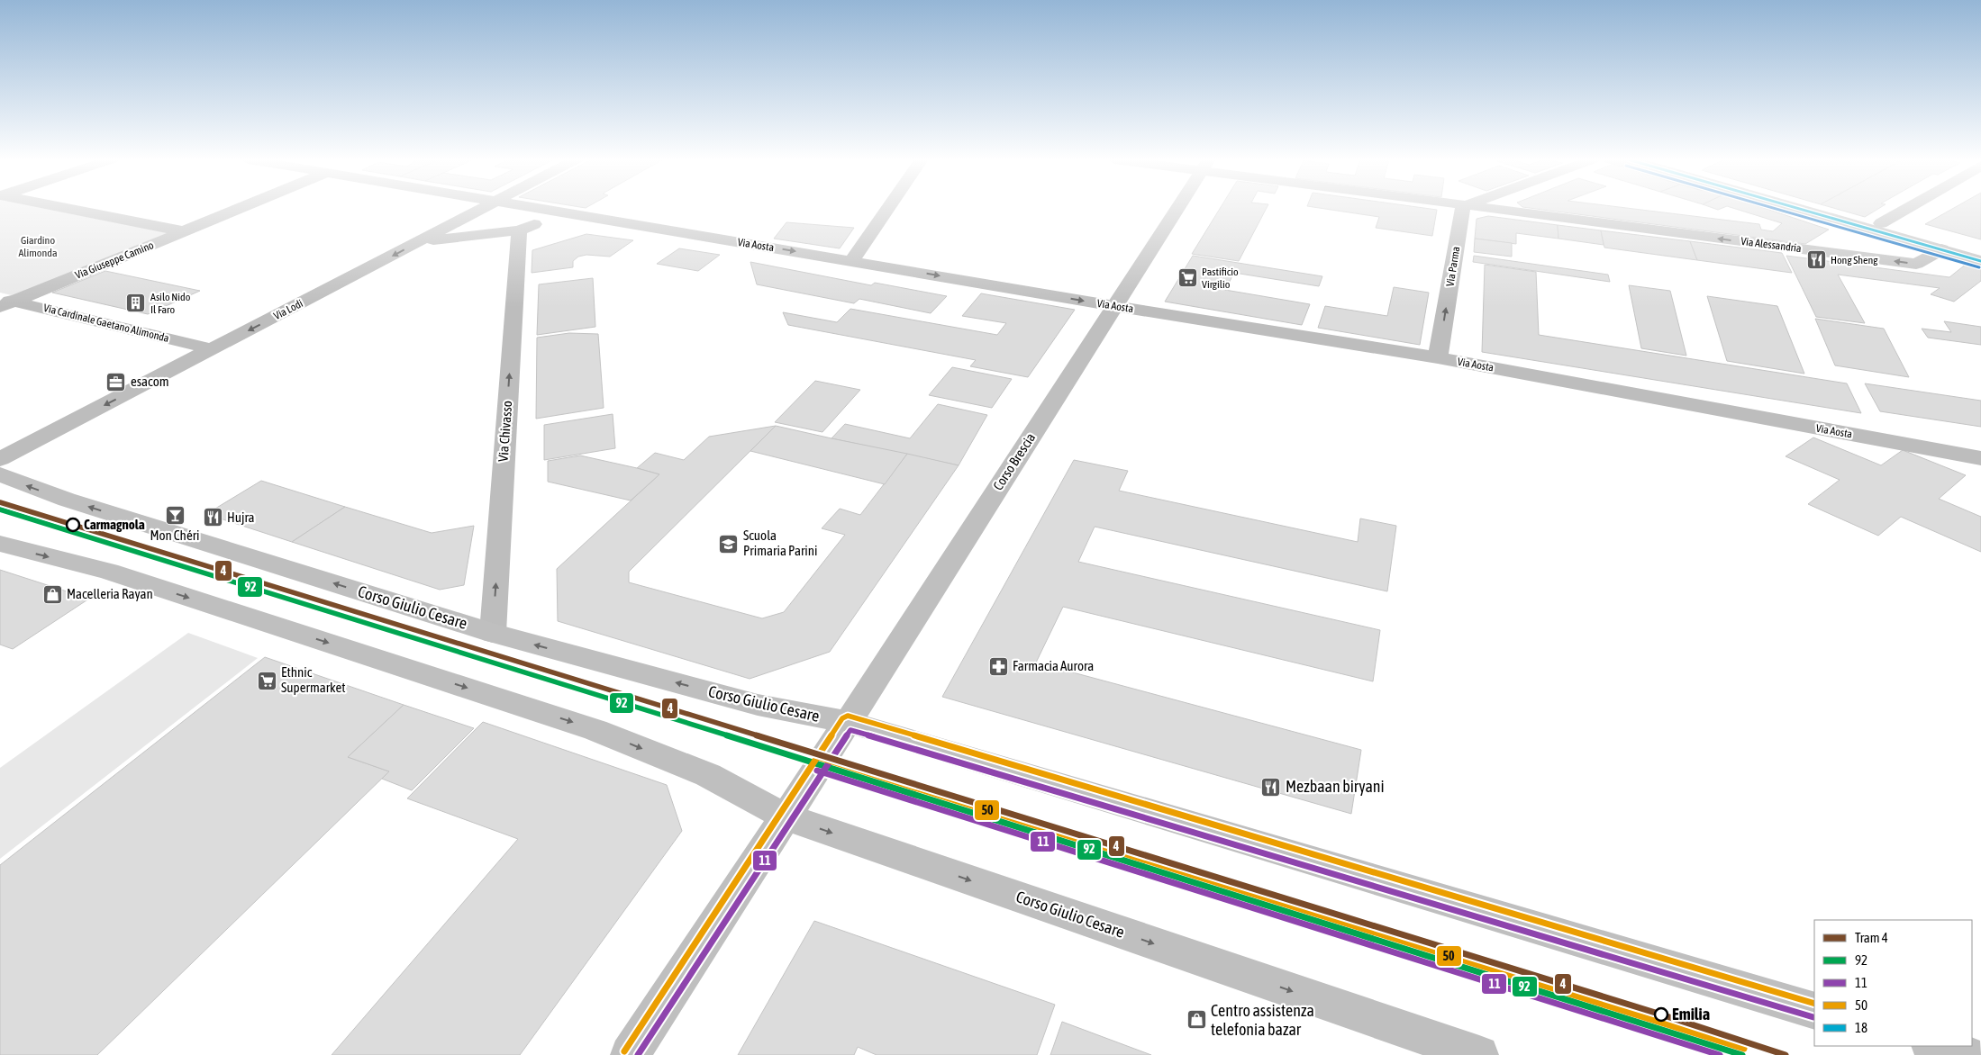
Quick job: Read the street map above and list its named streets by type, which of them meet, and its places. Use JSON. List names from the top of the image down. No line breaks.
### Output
{"streets":{"street":["Via Aosta","Via Alessandria","Via Giuseppe Camino","Via Parma","Via Lodi","Via Cardinale Gaetano Alimonda","Via Chivasso","Corso Brescia","Corso Giulio Cesare"]},"crossings":[["Via Aosta","Via Parma"],["Via Aosta","Corso Brescia"],["Via Giuseppe Camino","Via Cardinale Gaetano Alimonda"],["Via Lodi","Via Cardinale Gaetano Alimonda"],["Via Chivasso","Corso Giulio Cesare"],["Corso Brescia","Corso Giulio Cesare"]],"one_way":["Via Aosta","Via Parma","Via Lodi","Via Chivasso"],"parks":["Giardino Alimonda"],"places":{"restaurant":["Hong Sheng","Hujra","Mezbaan biryani"],"supermarket":["Pastificio Virgilio","Ethnic Supermarket"],"building":["Asilo Nido Il Faro"],"office":["esacom"],"bar":["Mon Chéri"],"other":["Carmagnola","Emilia"],"school or university":["Scuola Primaria Parini"],"shop":["Macelleria Rayan","Centro assistenza telefonia bazar"],"pharmacy":["Farmacia Aurora"]},"lines":["transit line 18","tram line 4","transit line 92","transit line 50","transit line 11"],"legend":["Tram 4","92","11","50","18"]}
